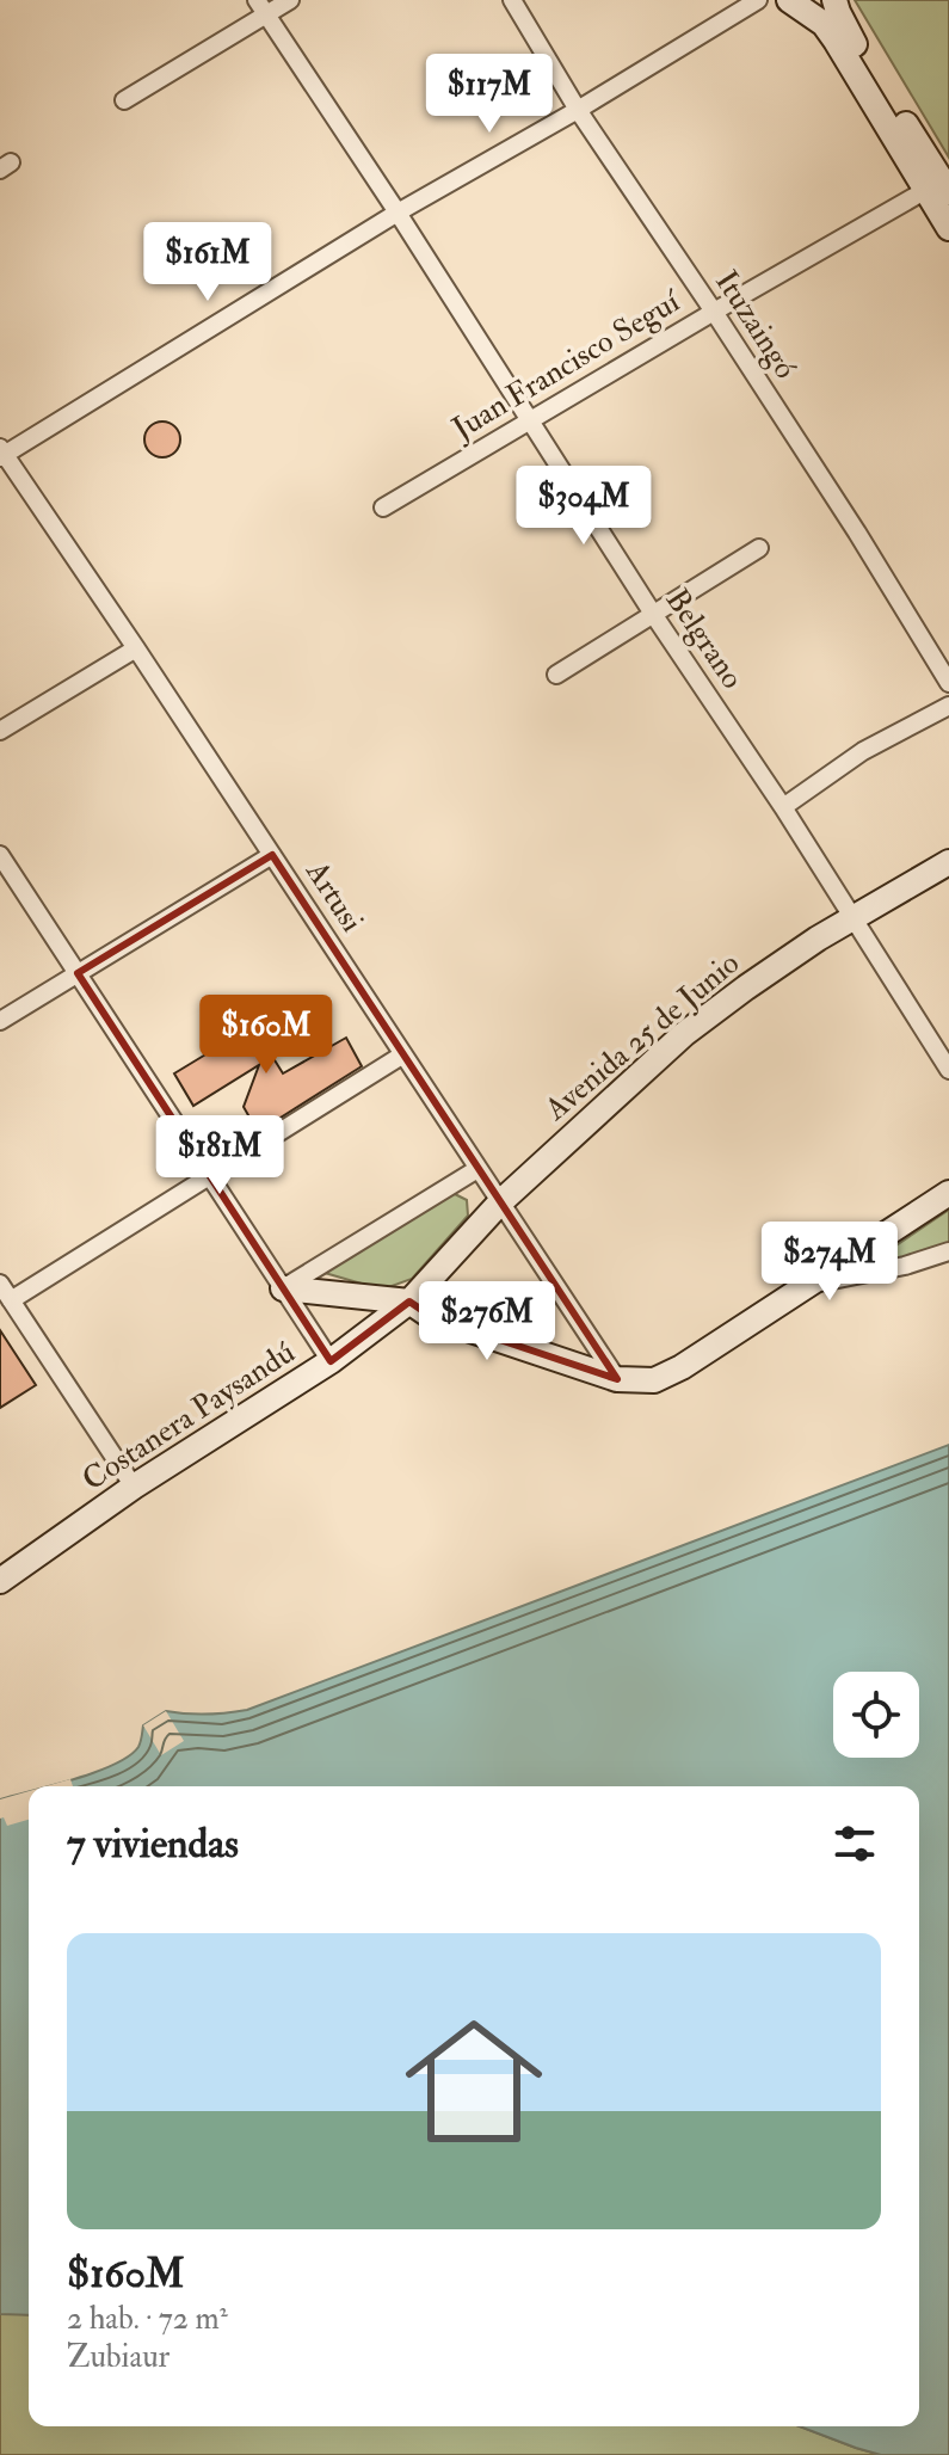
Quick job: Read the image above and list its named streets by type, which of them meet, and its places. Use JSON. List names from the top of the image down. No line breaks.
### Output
{"streets":{"main road":["Avenida 25 de Junio","Costanera Paysandú"],"street":["Ituzaingó","Juan Francisco Seguí","Belgrano","Artusi"]},"crossings":[["Ituzaingó","Juan Francisco Seguí"],["Juan Francisco Seguí","Belgrano"],["Belgrano","Avenida 25 de Junio"],["Artusi","Avenida 25 de Junio"],["Artusi","Costanera Paysandú"],["Avenida 25 de Junio","Costanera Paysandú"]],"page":{"price":["$117M","$161M","$304M","$160M","$181M","$274M","$276M"],"heading":"7 viviendas","list":[{"name":"$160M","note":"2 hab. · 72 m² · Zubiaur"}]}}
